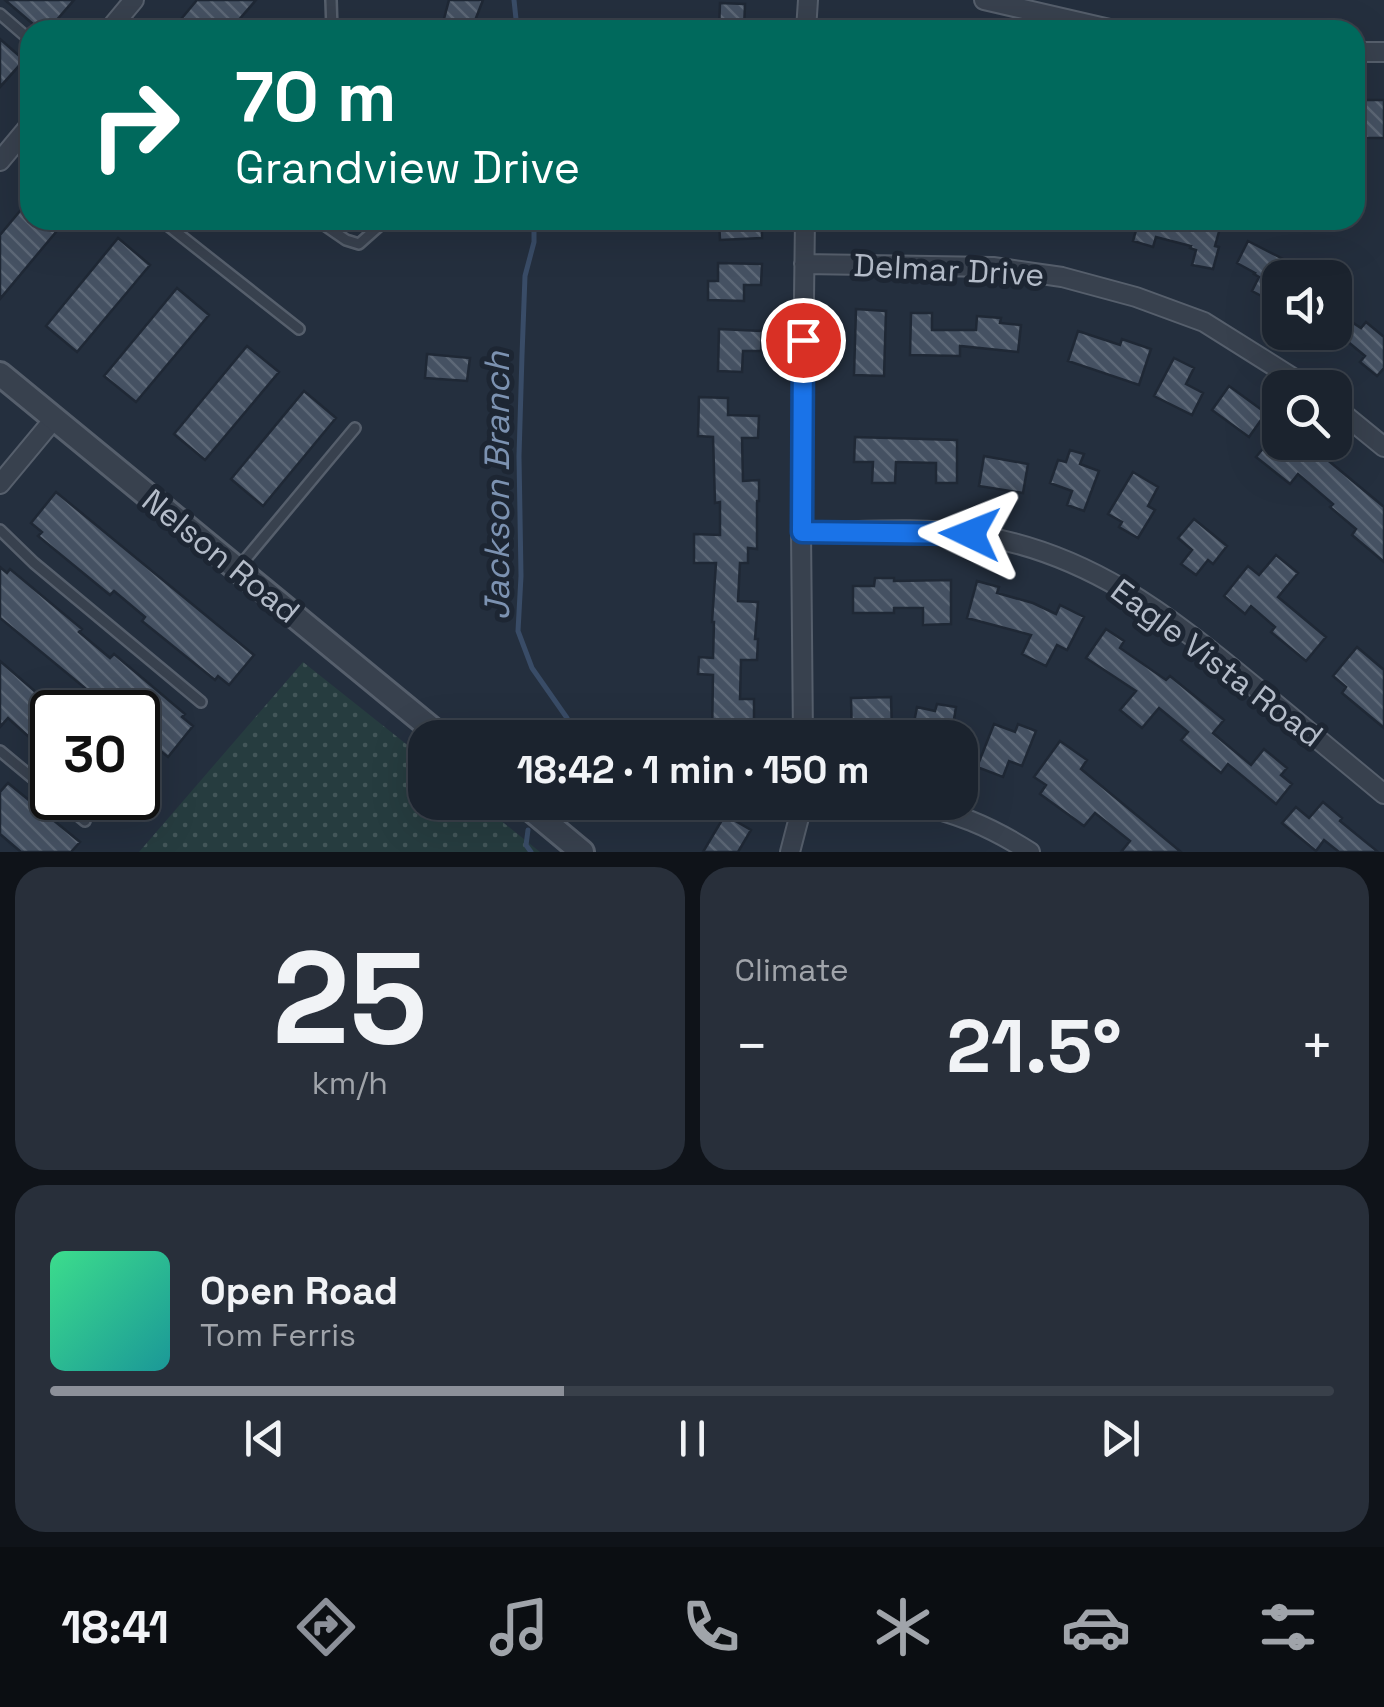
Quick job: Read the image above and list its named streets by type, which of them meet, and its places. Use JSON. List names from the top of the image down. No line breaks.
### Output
{"streets":{"street":["Delmar Drive","Nelson Road","Eagle Vista Road"]},"water":["Jackson Branch"],"page":{"turn":["70 m","Grandview Drive"],"limit":"30","trip":"18:42 · 1 min · 150 m","tile":[["25","km/h"],"Climate"],"heat":["−","21.5°","+"],"song":["Open Road","Tom Ferris"],"tabs":"18:41"}}
